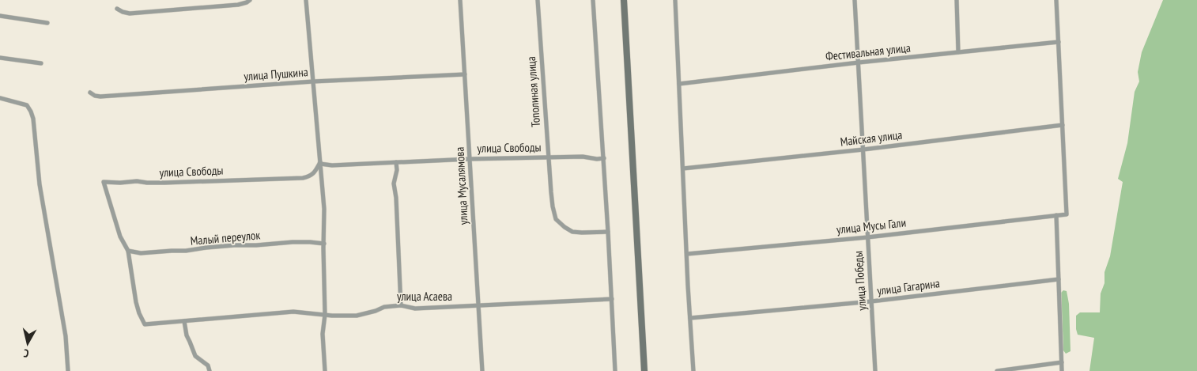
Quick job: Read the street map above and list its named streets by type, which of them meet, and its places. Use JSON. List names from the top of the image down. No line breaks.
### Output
{"streets":{"street":["Фестивальная улица","улица Пушкина","Тополиная улица","Майская улица","улица Свободы","улица Мусалямова","улица Мусы Гали","Малый переулок","улица Победы","улица Гагарина","улица Асаева"]},"crossings":[["Фестивальная улица","улица Победы"],["улица Пушкина","улица Мусалямова"],["Тополиная улица","улица Свободы"],["Майская улица","улица Победы"],["улица Свободы","улица Мусалямова"],["улица Свободы","Малый переулок"],["улица Свободы","улица Асаева"],["улица Мусалямова","улица Асаева"],["улица Мусы Гали","улица Победы"],["Малый переулок","улица Асаева"],["улица Победы","улица Гагарина"]],"north":"bottom"}
